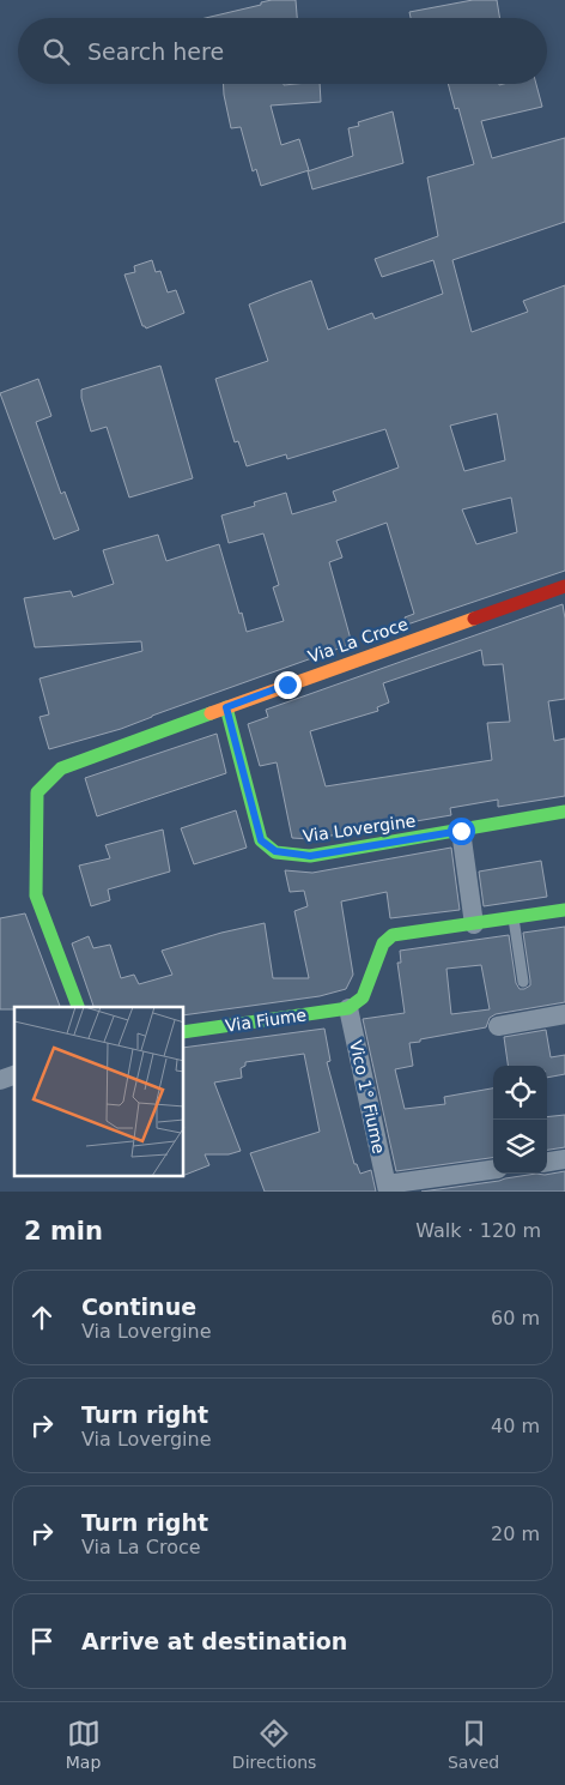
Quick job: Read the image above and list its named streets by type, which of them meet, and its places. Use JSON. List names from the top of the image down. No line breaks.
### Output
{"streets":{"street":["Via La Croce","Via Lovergine","Via Fiume","Vico 1° Fiume"]},"crossings":[["Via La Croce","Via Lovergine"],["Via Fiume","Vico 1° Fiume"]],"page":{"search":"Search here","heading":["2 min","Walk · 120 m"],"list":[["Continue","Via Lovergine","60 m"],["Turn right","Via Lovergine","40 m"],["Turn right","Via La Croce","20 m"],"Arrive at destination"],"nav":["Map","Directions","Saved"]}}
